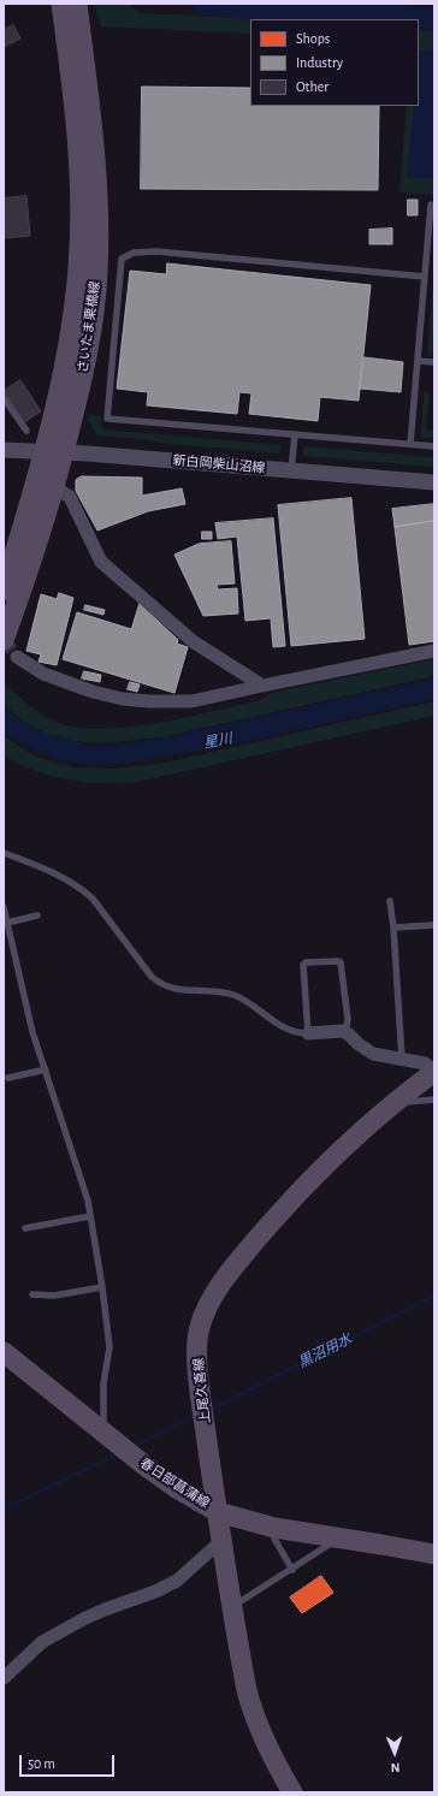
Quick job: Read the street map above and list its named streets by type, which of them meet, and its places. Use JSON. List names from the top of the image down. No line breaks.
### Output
{"streets":{"main road":["さいたま栗橋線","上尾久喜線","春日部菖蒲線"],"street":["新白岡柴山沼線"]},"crossings":[["さいたま栗橋線","新白岡柴山沼線"],["上尾久喜線","春日部菖蒲線"]],"water":["星川","黒沼用水"],"legend":["Shops","Industry","Other"],"scale_bar":"50 m","north":"bottom"}
